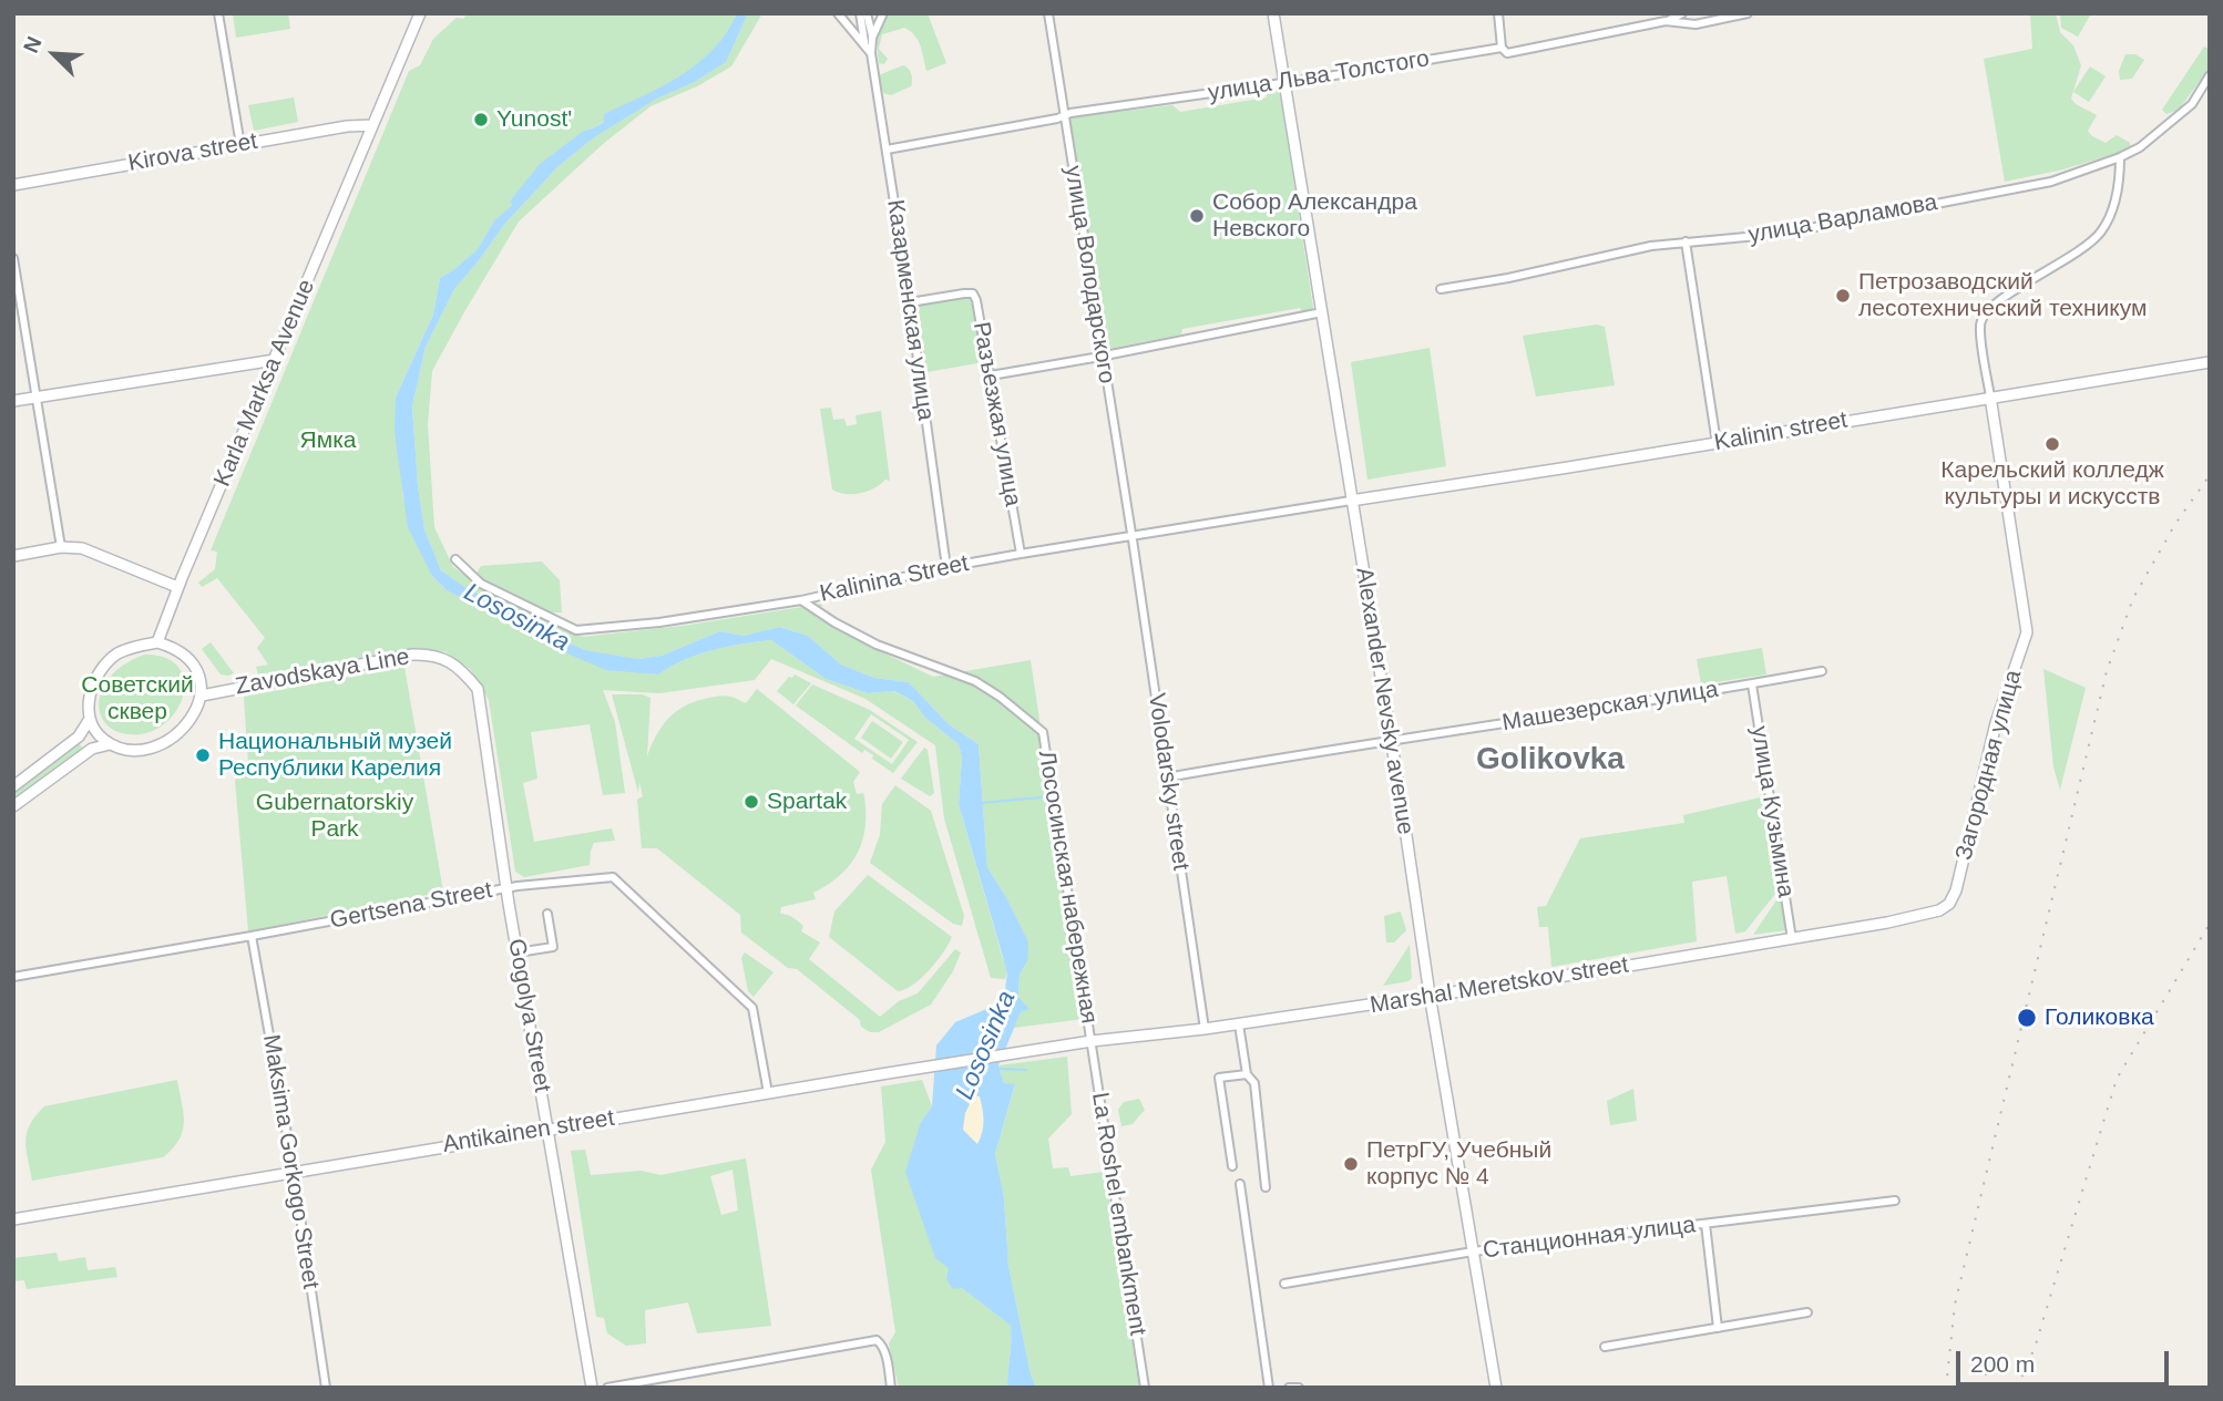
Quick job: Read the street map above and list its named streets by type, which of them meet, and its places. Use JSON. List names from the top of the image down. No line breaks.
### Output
{"streets":{"main road":["Kirova street","Karla Marksa Avenue","Kalinin street","Zavodskaya Line","Alexander Nevsky avenue","Загородная улица","Marshal Meretskov street","Gogolya Street","Antikainen street"],"street":["улица Льва Толстого","улица Варламова","улица Володарского","Казарменская улица","Разъезжая улица","Kalinina Street","Машезерская улица","Volodarsky street","улица Кузьмина","Лососинская набережная","Gertsena Street","Maksima Gorkogo Street","La Roshel embankment","Станционная улица"]},"crossings":[["улица Льва Толстого","улица Володарского"],["улица Льва Толстого","Казарменская улица"],["улица Льва Толстого","Alexander Nevsky avenue"],["Kirova street","Karla Marksa Avenue"],["улица Володарского","Kalinina Street"],["улица Володарского","Volodarsky street"],["Казарменская улица","Разъезжая улица"],["Казарменская улица","Kalinina Street"],["Karla Marksa Avenue","Zavodskaya Line"],["Разъезжая улица","Kalinina Street"],["Kalinin street","Kalinina Street"],["Kalinin street","Alexander Nevsky avenue"],["Kalinin street","Загородная улица"],["Kalinina Street","Alexander Nevsky avenue"],["Kalinina Street","Volodarsky street"],["Kalinina Street","Лососинская набережная"],["Zavodskaya Line","Gogolya Street"],["Alexander Nevsky avenue","Машезерская улица"],["Alexander Nevsky avenue","Marshal Meretskov street"],["Alexander Nevsky avenue","Станционная улица"],["Машезерская улица","Volodarsky street"],["Машезерская улица","улица Кузьмина"],["Загородная улица","Marshal Meretskov street"],["Volodarsky street","Marshal Meretskov street"],["улица Кузьмина","Marshal Meretskov street"],["Лососинская набережная","Marshal Meretskov street"],["Лососинская набережная","La Roshel embankment"],["Gertsena Street","Gogolya Street"],["Gertsena Street","Antikainen street"],["Gertsena Street","Maksima Gorkogo Street"],["Marshal Meretskov street","Antikainen street"],["Marshal Meretskov street","La Roshel embankment"],["Gogolya Street","Antikainen street"],["Antikainen street","Maksima Gorkogo Street"]],"districts":["Golikovka"],"water":["Lososinka"],"parks":["Ямка","Советский сквер","Gubernatorskiy Park"],"places":["Yunost'","Собор Александра Невского","Петрозаводский лесотехнический техникум","Карельский колледж культуры и искусств","Национальный музей Республики Карелия","Spartak","Голиковка","ПетрГУ, Учебный корпус № 4"],"scale_bar":"200 m","north":"top left"}
